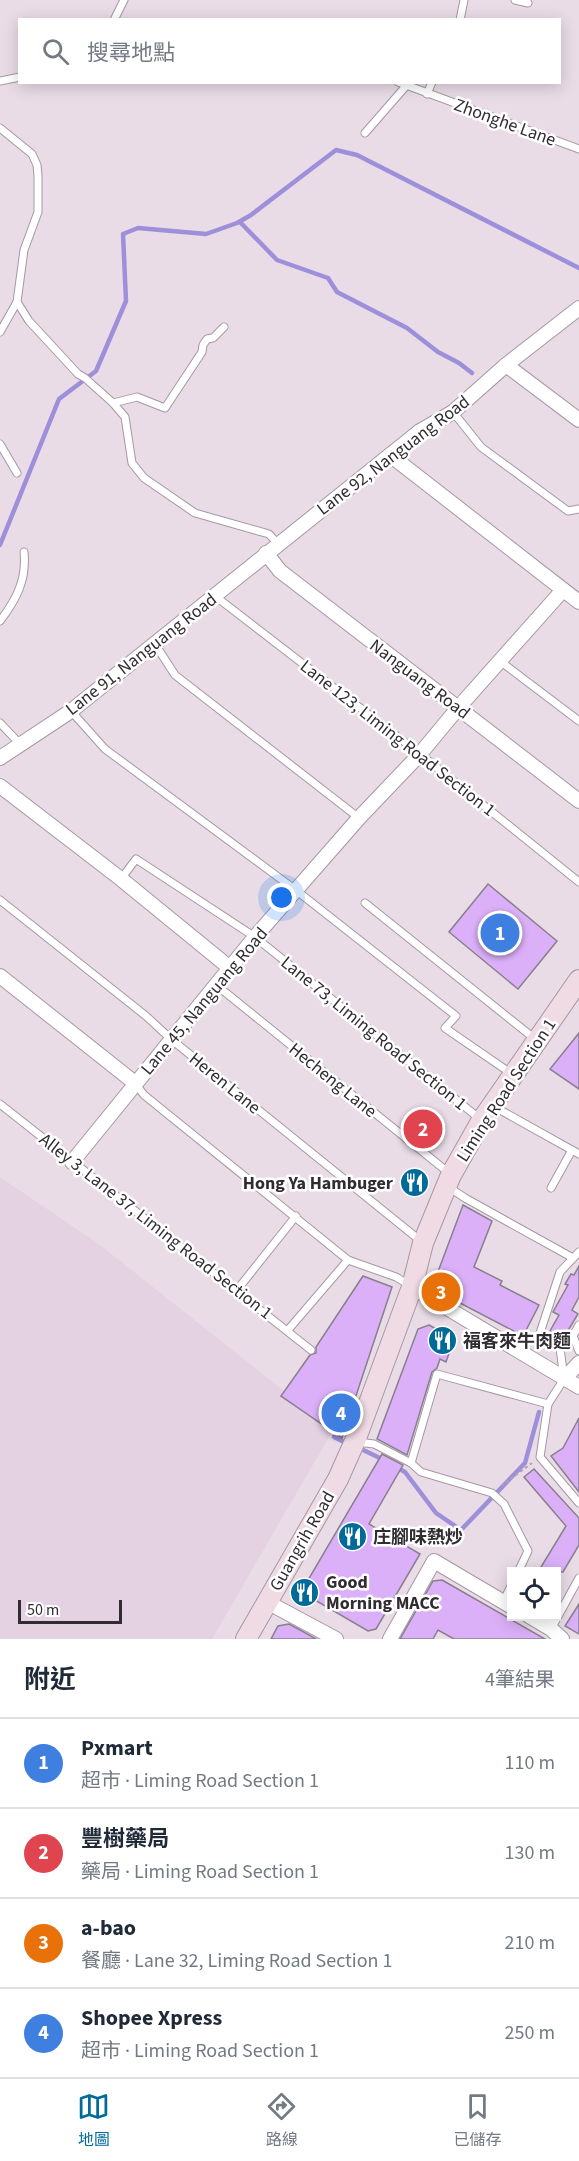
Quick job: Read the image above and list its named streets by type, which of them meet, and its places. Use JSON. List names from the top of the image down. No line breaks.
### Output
{"streets":{"main road":["Liming Road Section 1","Guangrih Road"],"street":["Lane 92, Nanguang Road","Lane 91, Nanguang Road","Nanguang Road","Lane 45, Nanguang Road"],"lane":["Zhonghe Lane","Lane 123, Liming Road Section 1","Lane 73, Liming Road Section 1","Hecheng Lane","Heren Lane","Alley 3, Lane 37, Liming Road Section 1"]},"crossings":[["Lane 92, Nanguang Road","Lane 91, Nanguang Road"],["Lane 91, Nanguang Road","Nanguang Road"],["Lane 91, Nanguang Road","Lane 123, Liming Road Section 1"],["Nanguang Road","Lane 45, Nanguang Road"],["Lane 123, Liming Road Section 1","Lane 45, Nanguang Road"],["Lane 45, Nanguang Road","Lane 73, Liming Road Section 1"],["Lane 45, Nanguang Road","Hecheng Lane"],["Lane 45, Nanguang Road","Heren Lane"],["Lane 45, Nanguang Road","Alley 3, Lane 37, Liming Road Section 1"],["Lane 73, Liming Road Section 1","Liming Road Section 1"],["Hecheng Lane","Liming Road Section 1"],["Heren Lane","Liming Road Section 1"],["Liming Road Section 1","Guangrih Road"]],"places":{"restaurant":["Hong Ya Hambuger","福客來牛肉麵","庄腳味熱炒","Good Morning MACC"]},"scale_bar":"50 m","page":{"search":"搜尋地點","pins":["1","2","3","4"],"scale":"50 m","heading":["附近","4筆結果"],"list":[{"mark":"1","name":"Pxmart","note":"超市 · Liming Road Section 1","value":"110 m"},{"mark":"2","name":"豐樹藥局","note":"藥局 · Liming Road Section 1","value":"130 m"},{"mark":"3","name":"a-bao","note":"餐廳 · Lane 32, Liming Road Section 1","value":"210 m"},{"mark":"4","name":"Shopee Xpress","note":"超市 · Liming Road Section 1","value":"250 m"}],"nav":["地圖","路線","已儲存"]}}
